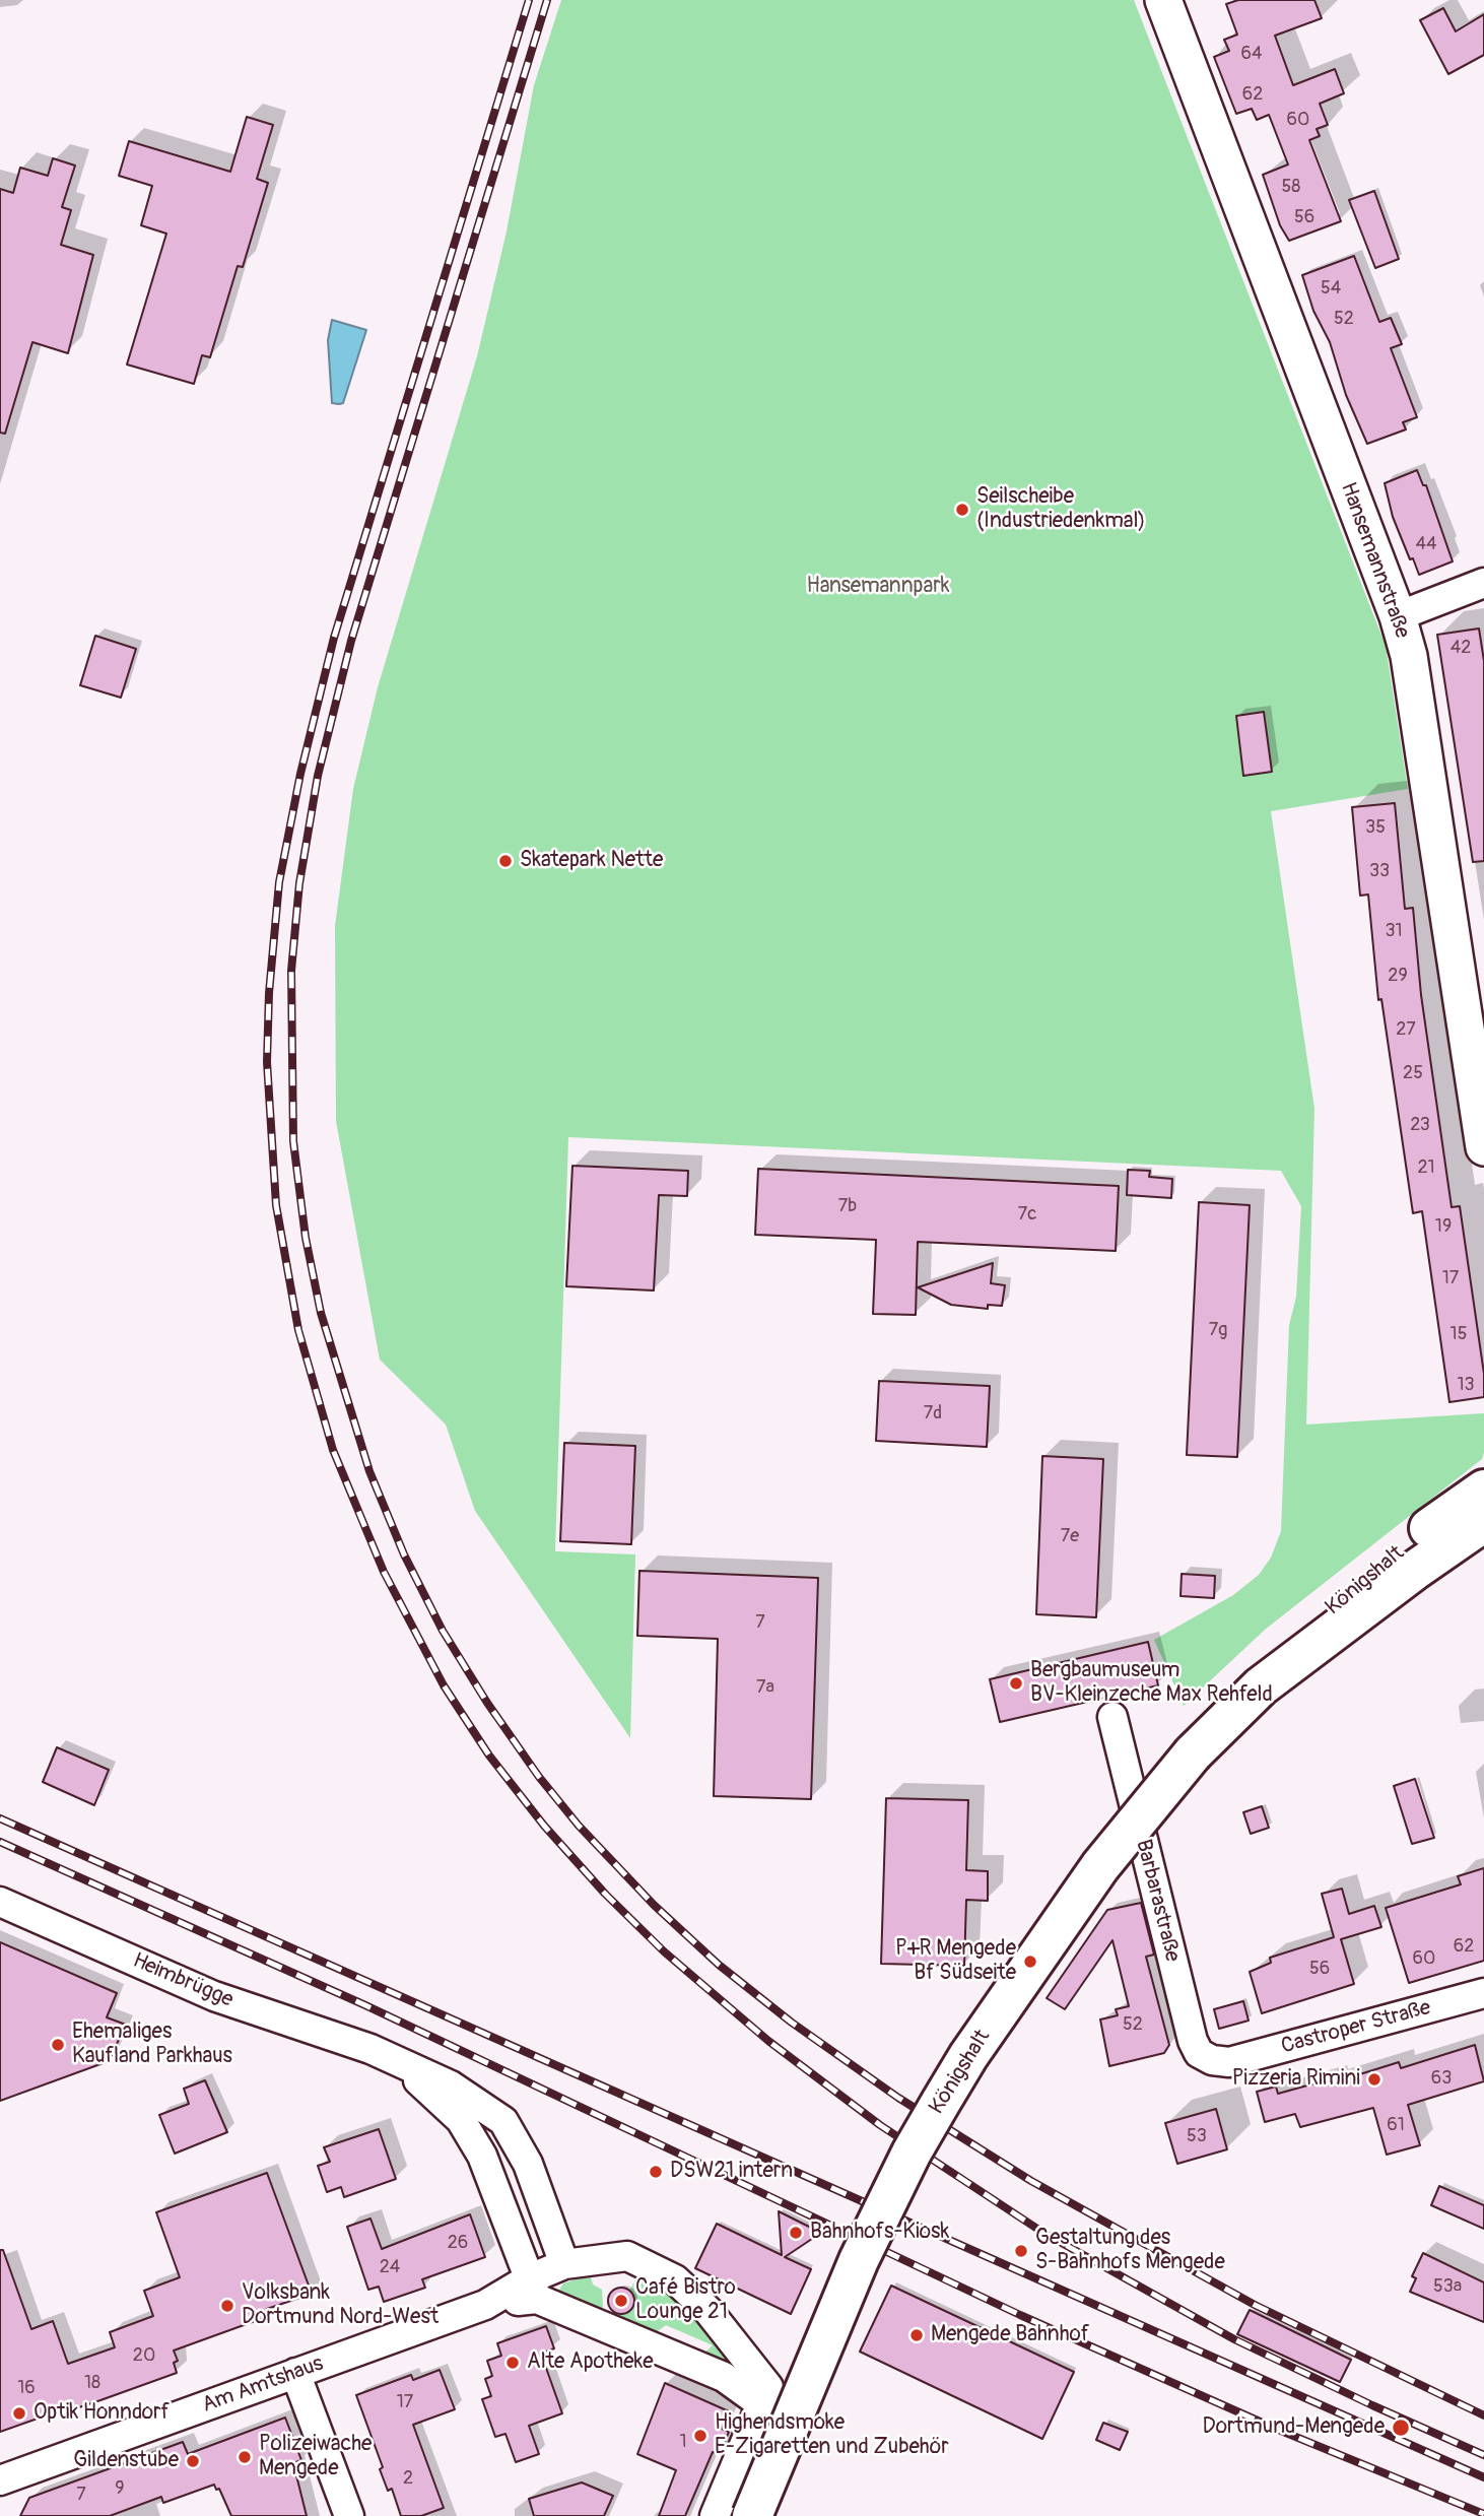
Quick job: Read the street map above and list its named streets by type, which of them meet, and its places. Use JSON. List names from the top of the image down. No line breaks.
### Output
{"streets":{"main road":["Königshalt"],"street":["Hansemannstraße","Barbarastraße","Heimbrügge","Castroper Straße","Am Amtshaus"]},"crossings":[["Barbarastraße","Castroper Straße"],["Heimbrügge","Am Amtshaus"]],"parks":["Hansemannpark"],"places":["Seilscheibe (Industriedenkmal)","Skatepark Nette","Bergbaumuseum BV-Kleinzeche Max Rehfeld","P+R Mengede Bf Südseite","Ehemaliges Kaufland Parkhaus","Pizzeria Rimini","DSW21 intern","Bahnhofs-Kiosk","Gestaltung des S-Bahnhofs Mengede","Café Bistro Lounge 21","Volksbank Dortmund Nord-West","Mengede Bahnhof","Alte Apotheke","Optik Honndorf","Dortmund-Mengede","Highendsmoke E-Zigaretten und Zubehör","Polizeiwache Mengede","Gildenstube"],"house_numbers":["64","62","60","58","56","54","52","44","42","35","33","31","29","27","25","23","21","7b","7c","19","17","7g","15","13","7d","7e","7","7a","62","60","56","52","63","61","53","26","24","53a","20","18","16","17","1","2","9","7"]}
